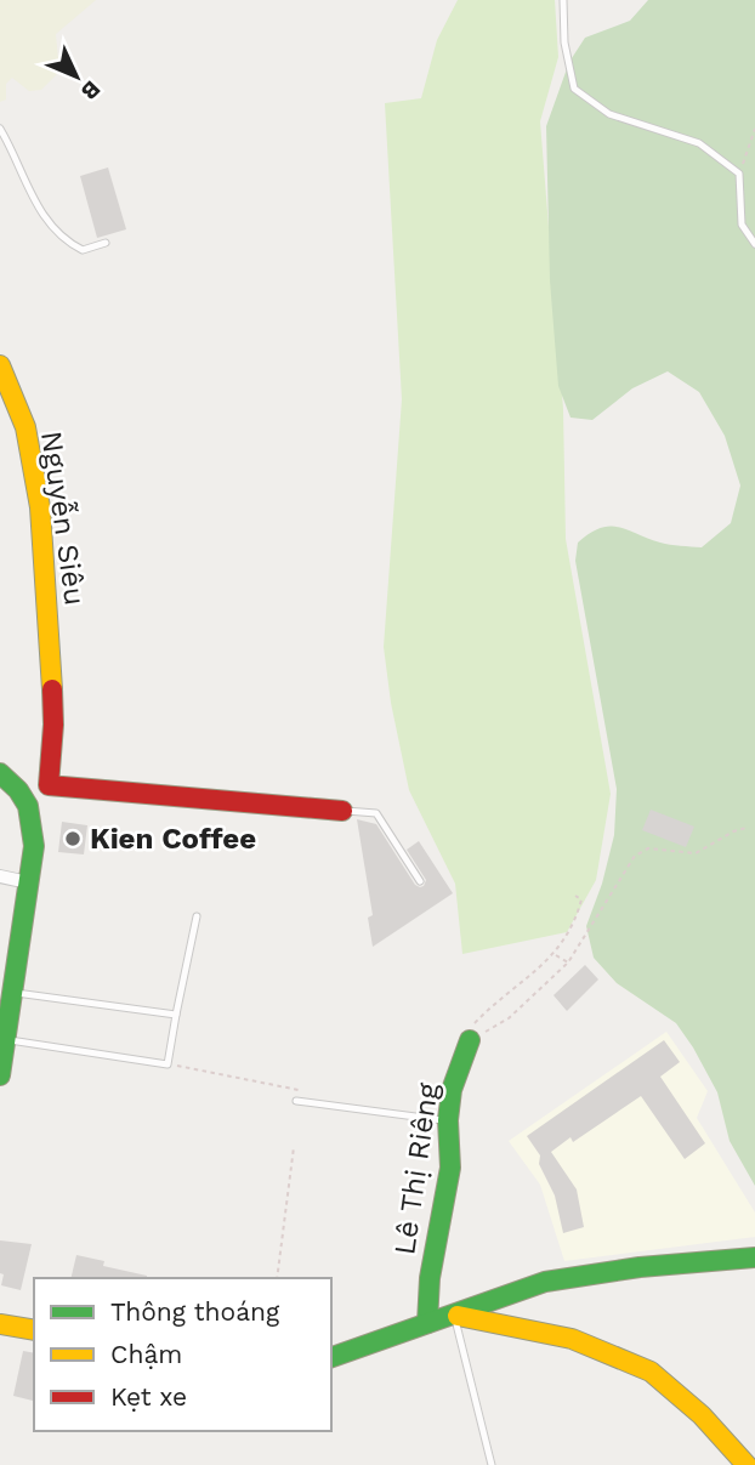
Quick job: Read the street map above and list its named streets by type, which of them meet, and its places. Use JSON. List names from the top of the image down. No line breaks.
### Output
{"streets":{"street":["Nguyễn Siêu","Lê Thị Riêng"]},"places":["Kien Coffee"],"legend":["Thông thoáng","Chậm","Kẹt xe"],"north":"bottom right"}
